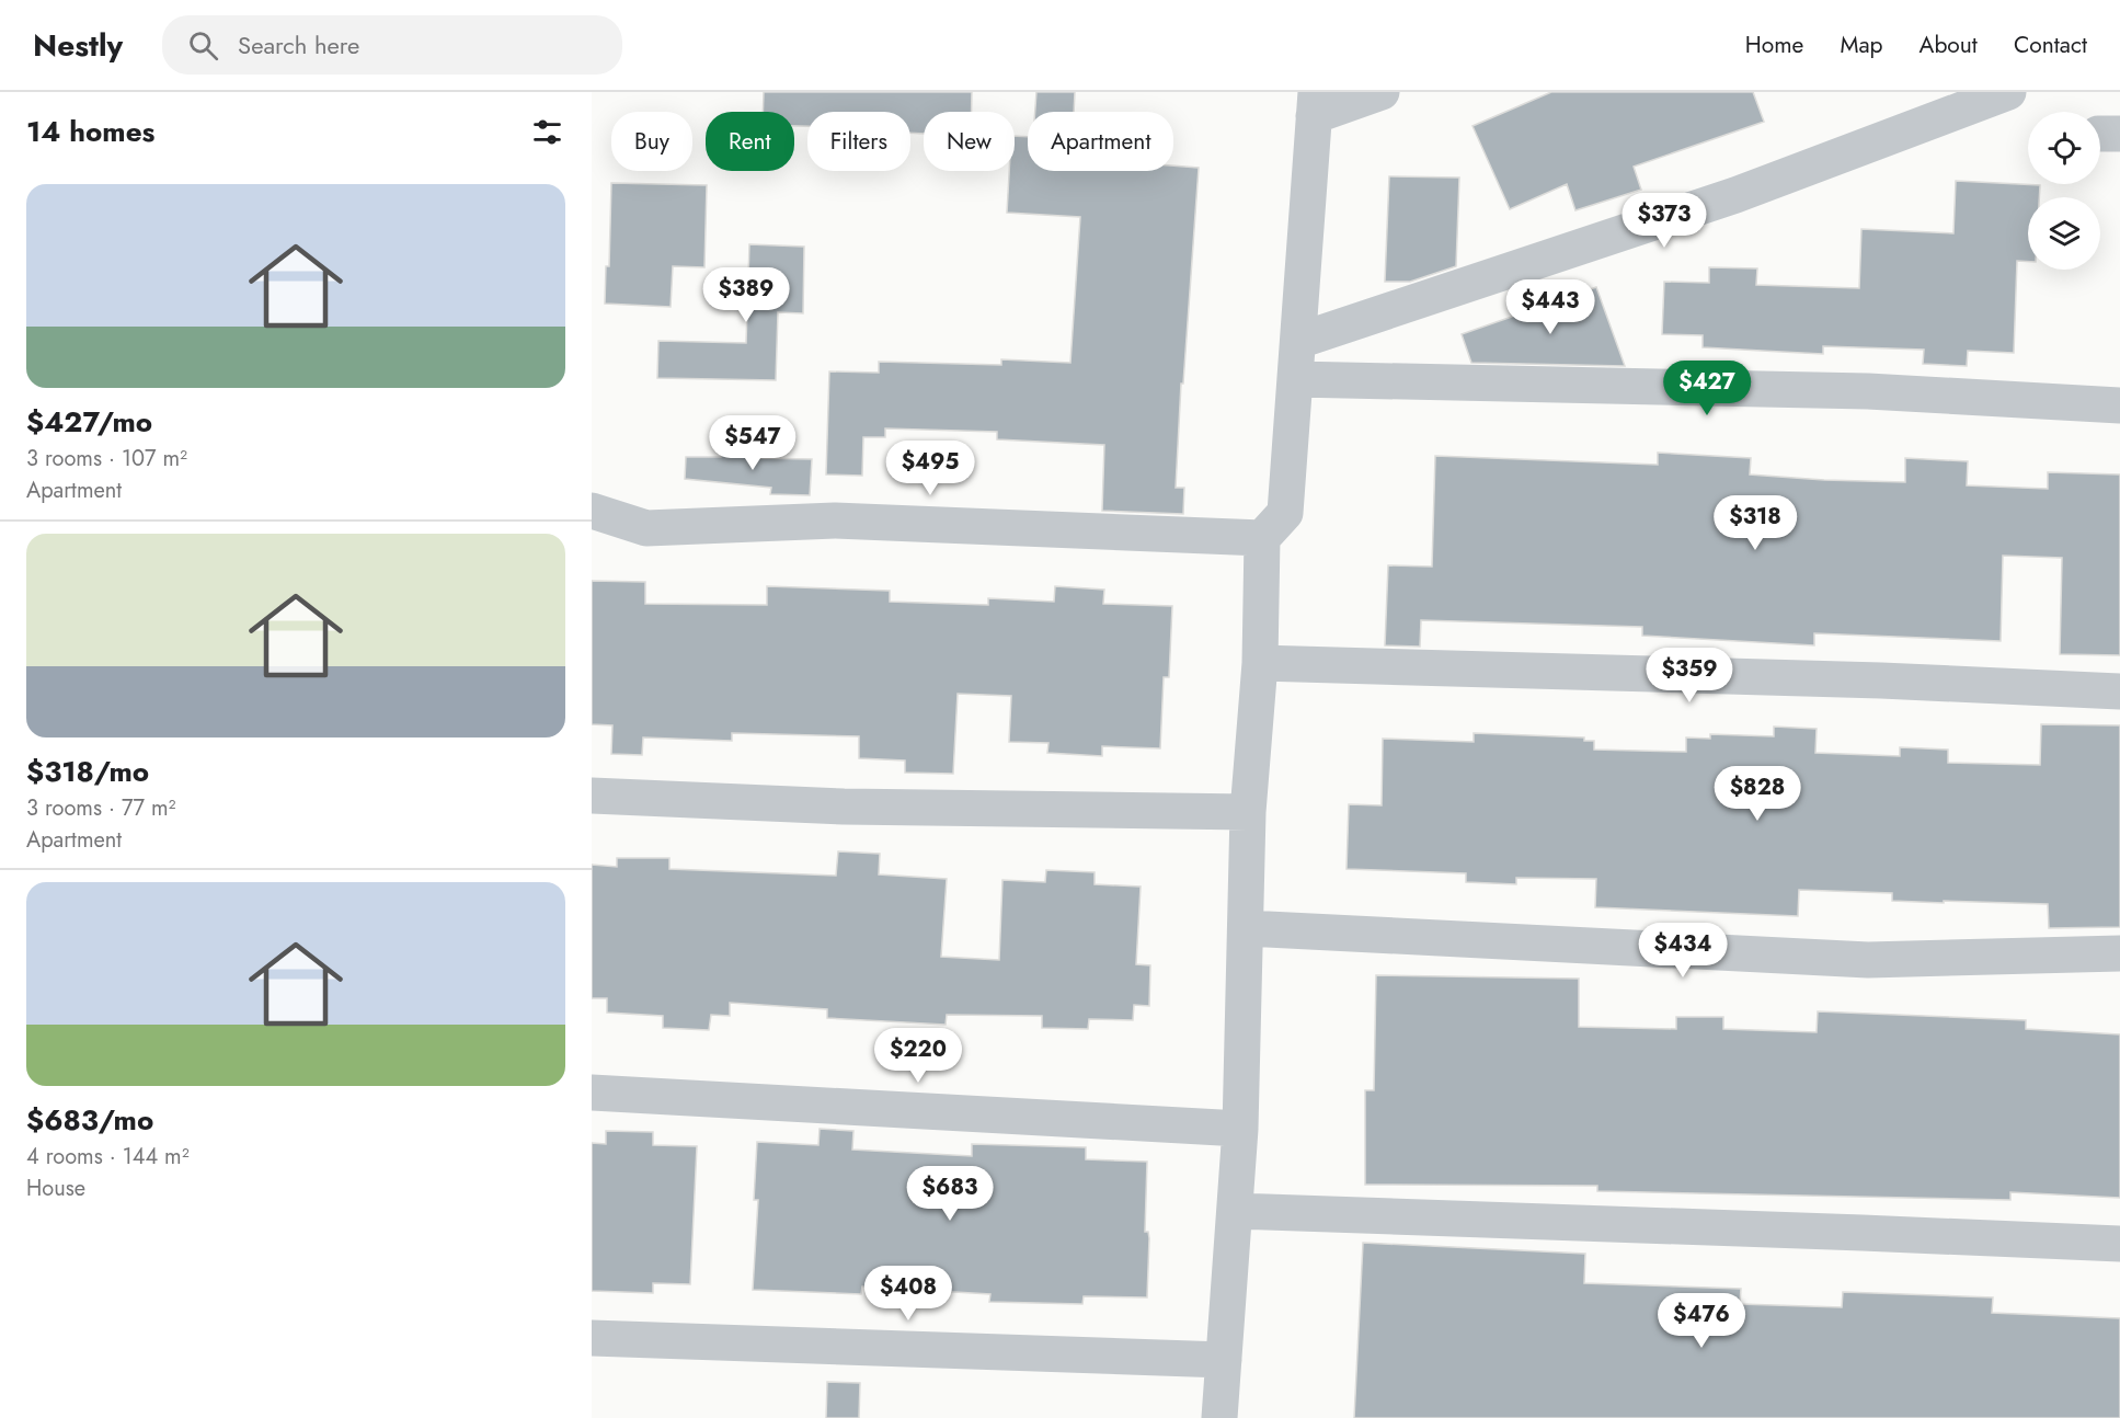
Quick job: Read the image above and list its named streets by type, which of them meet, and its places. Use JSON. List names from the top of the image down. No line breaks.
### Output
{"page":{"header":"Nestly","search":"Search here","nav":["Home","Map","About","Contact"],"heading":"14 homes","chip":["Buy","Rent","Filters","New","Apartment"],"list":[{"name":"$427/mo","note":"3 rooms · 107 m² · Apartment"},{"name":"$318/mo","note":"3 rooms · 77 m² · Apartment"},{"name":"$683/mo","note":"4 rooms · 144 m² · House"}],"price":["$373","$389","$443","$427","$547","$495","$318","$359","$828","$434","$220","$683","$408","$476"]}}
